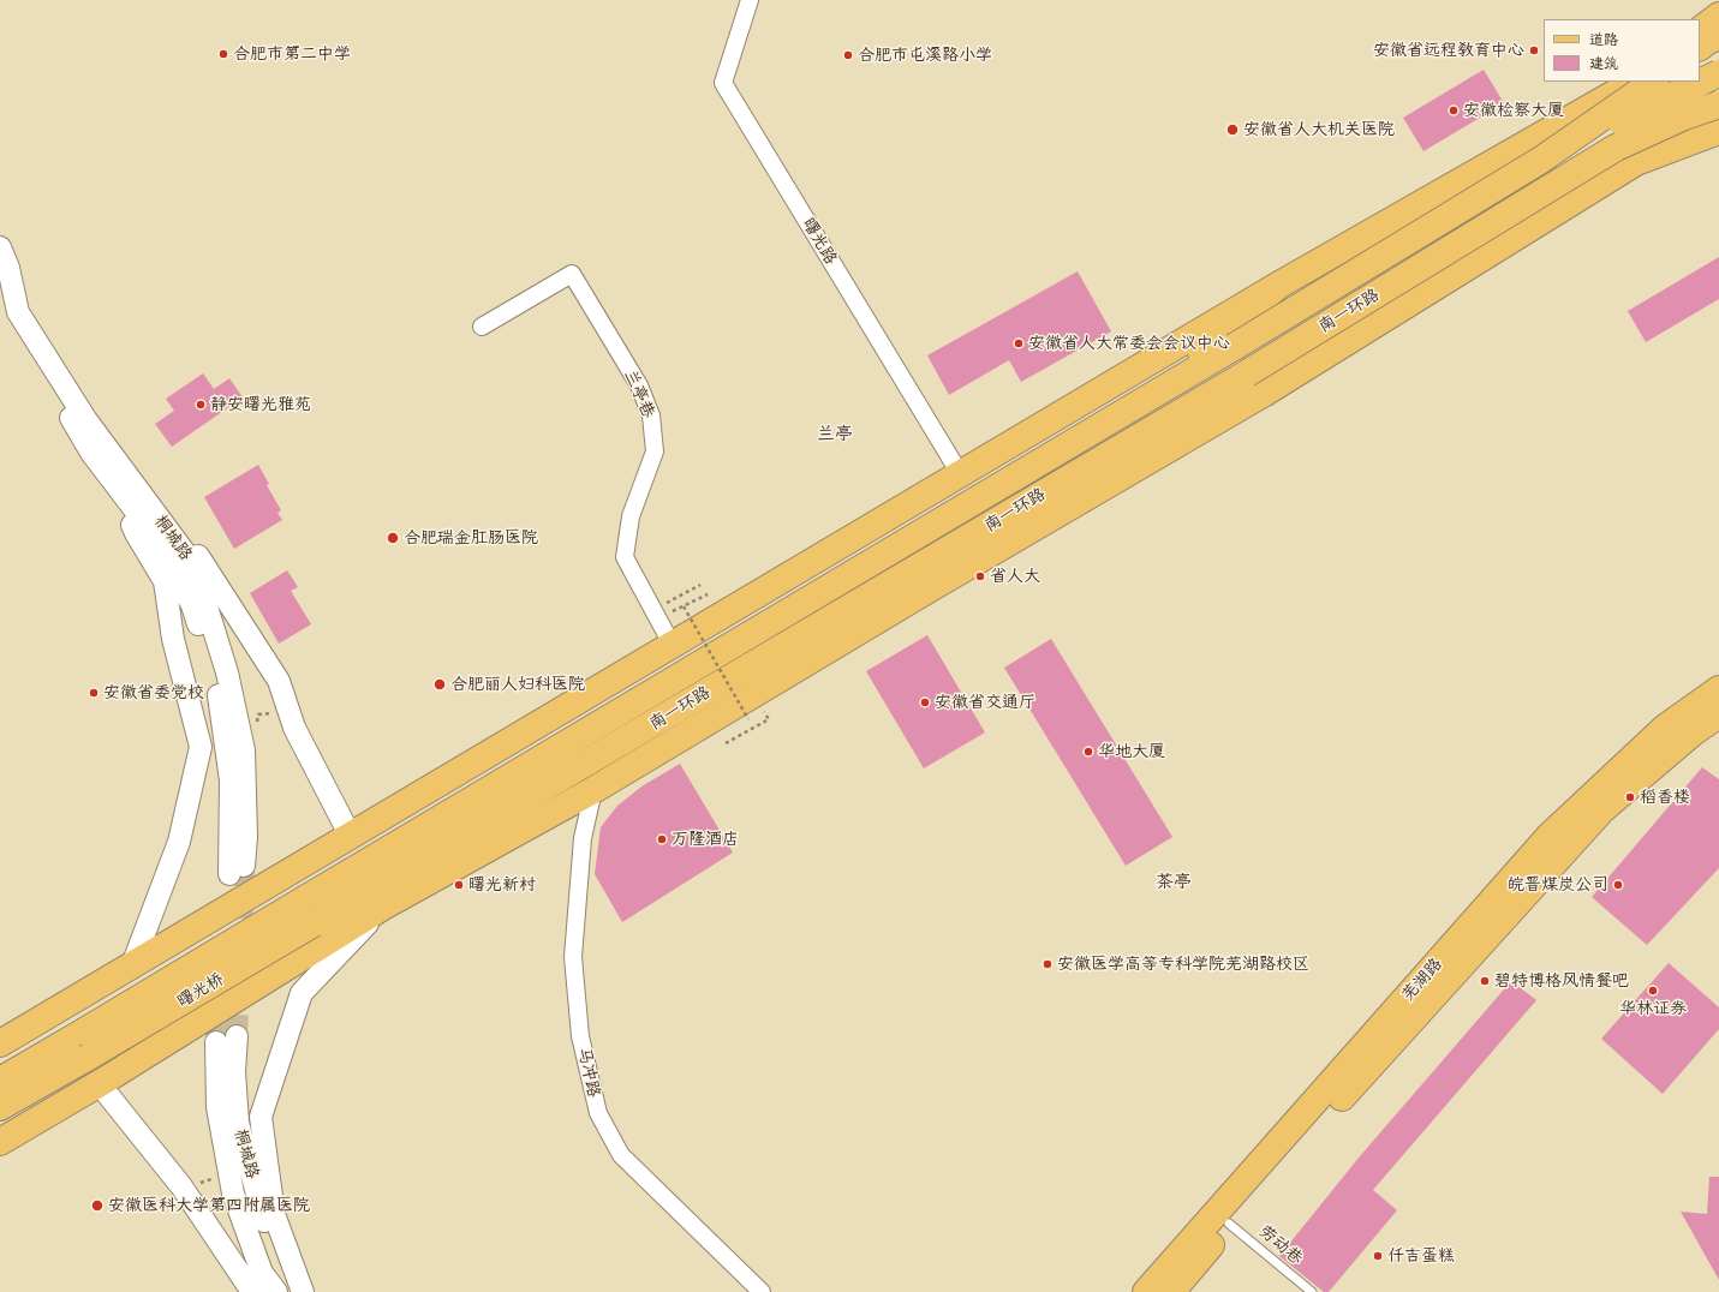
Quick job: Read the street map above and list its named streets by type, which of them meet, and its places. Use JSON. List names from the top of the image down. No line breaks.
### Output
{"streets":{"main road":["南一环路","芜湖路","曙光桥"],"street":["曙光路","兰亭巷","桐城路","马冲路"],"lane":["劳动巷"]},"crossings":[["南一环路","曙光桥"],["芜湖路","劳动巷"]],"districts":["兰亭","茶亭"],"places":["安徽省远程教育中心","合肥市第二中学","合肥市屯溪路小学","安徽检察大厦","安徽省人大机关医院","安徽省人大常委会会议中心","静安曙光雅苑","合肥瑞金肛肠医院","省人大","合肥丽人妇科医院","安徽省委党校","安徽省交通厅","华地大厦","稻香楼","万隆酒店","曙光新村","皖晋煤炭公司","安徽医学高等专科学院芜湖路校区","碧特博格风情餐吧","华林证券","安徽医科大学第四附属医院","仟吉蛋糕"],"legend":["道路","建筑"]}
